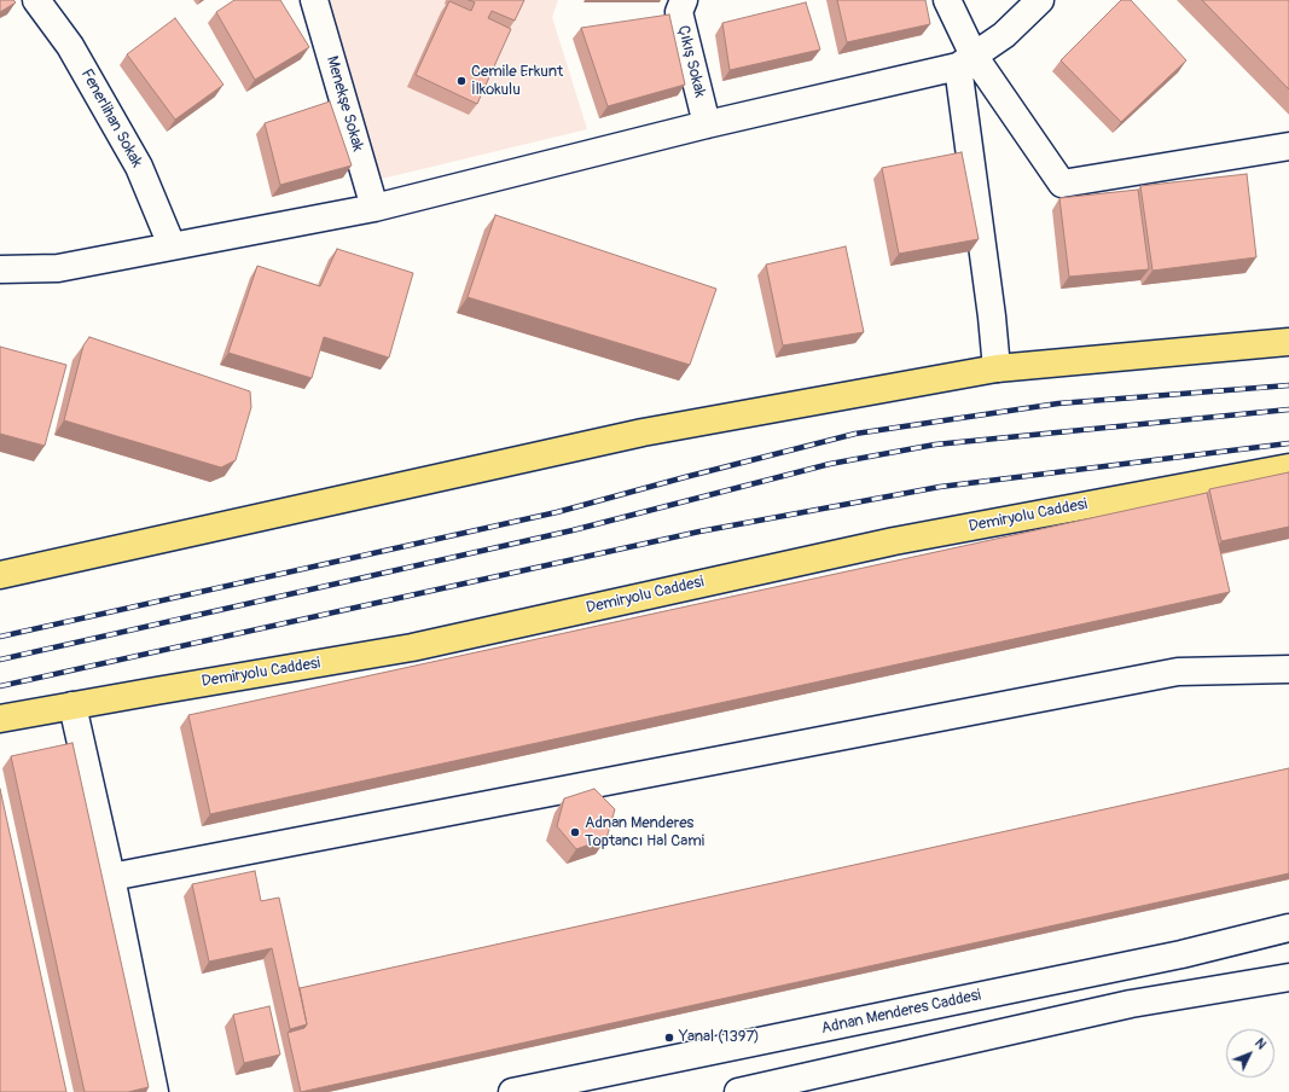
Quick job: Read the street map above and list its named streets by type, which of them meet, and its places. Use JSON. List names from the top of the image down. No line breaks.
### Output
{"streets":{"main road":["Demiryolu Caddesi"],"street":["Çıkış Sokak","Menekşe Sokak","Fenerlihan Sokak","Adnan Menderes Caddesi"]},"places":["Cemile Erkunt İlkokulu","Adnan Menderes Toptancı Hal Cami","Yanal (1397)"],"north":"top right"}
